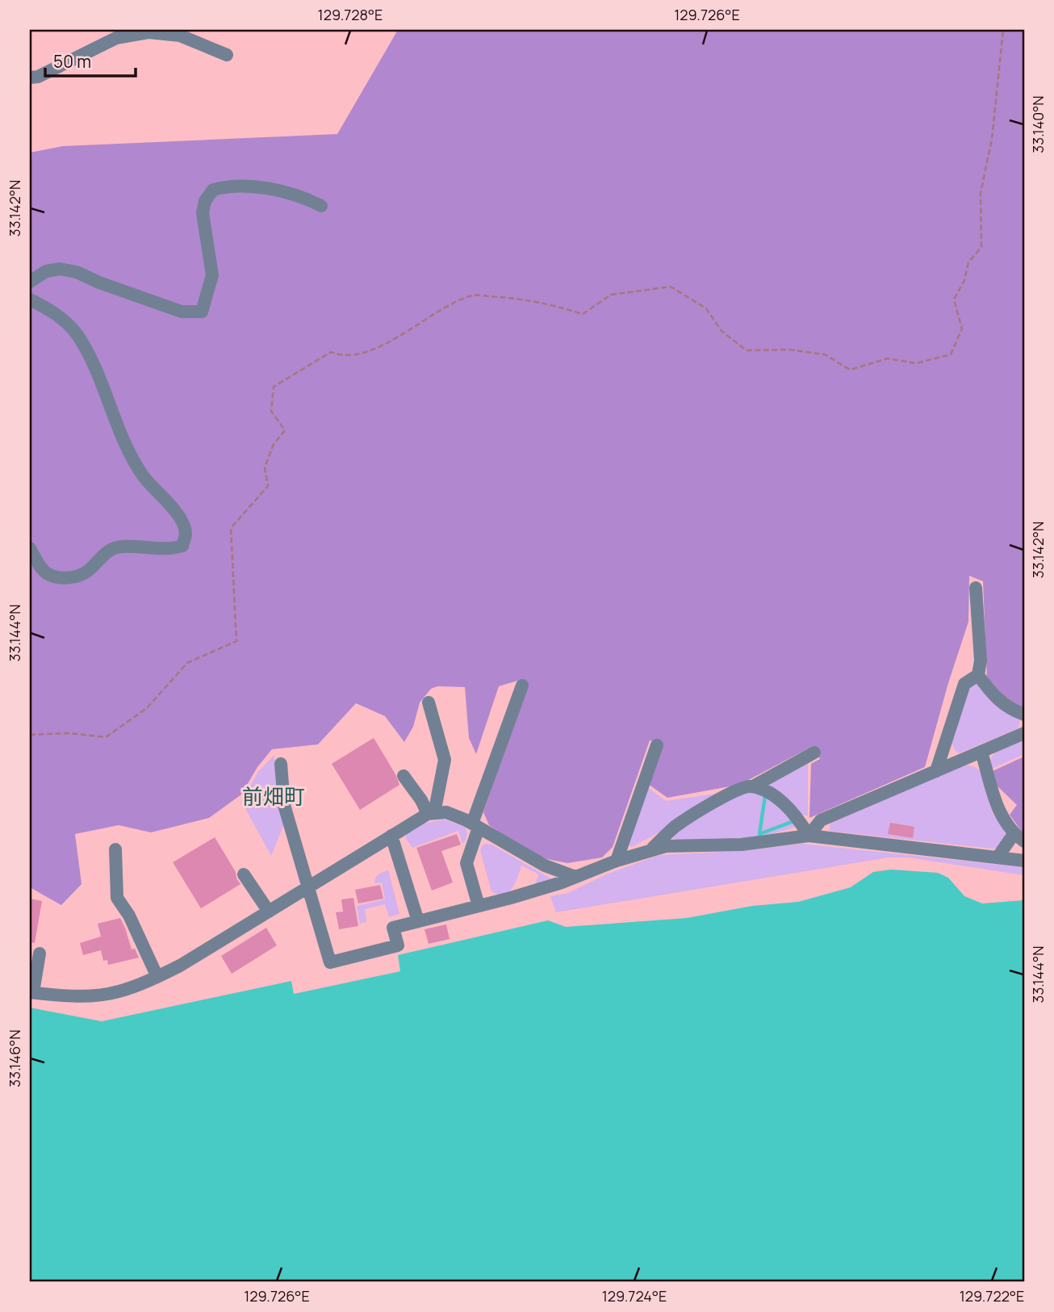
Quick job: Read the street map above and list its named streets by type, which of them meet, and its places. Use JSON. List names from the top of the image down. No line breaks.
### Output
{"districts":["前畑町"],"scale_bar":"50 m","coordinates":["129.728°E","129.726°E","33.140°N","33.142°N","33.144°N","33.146°N","129.724°E","129.722°E"]}
